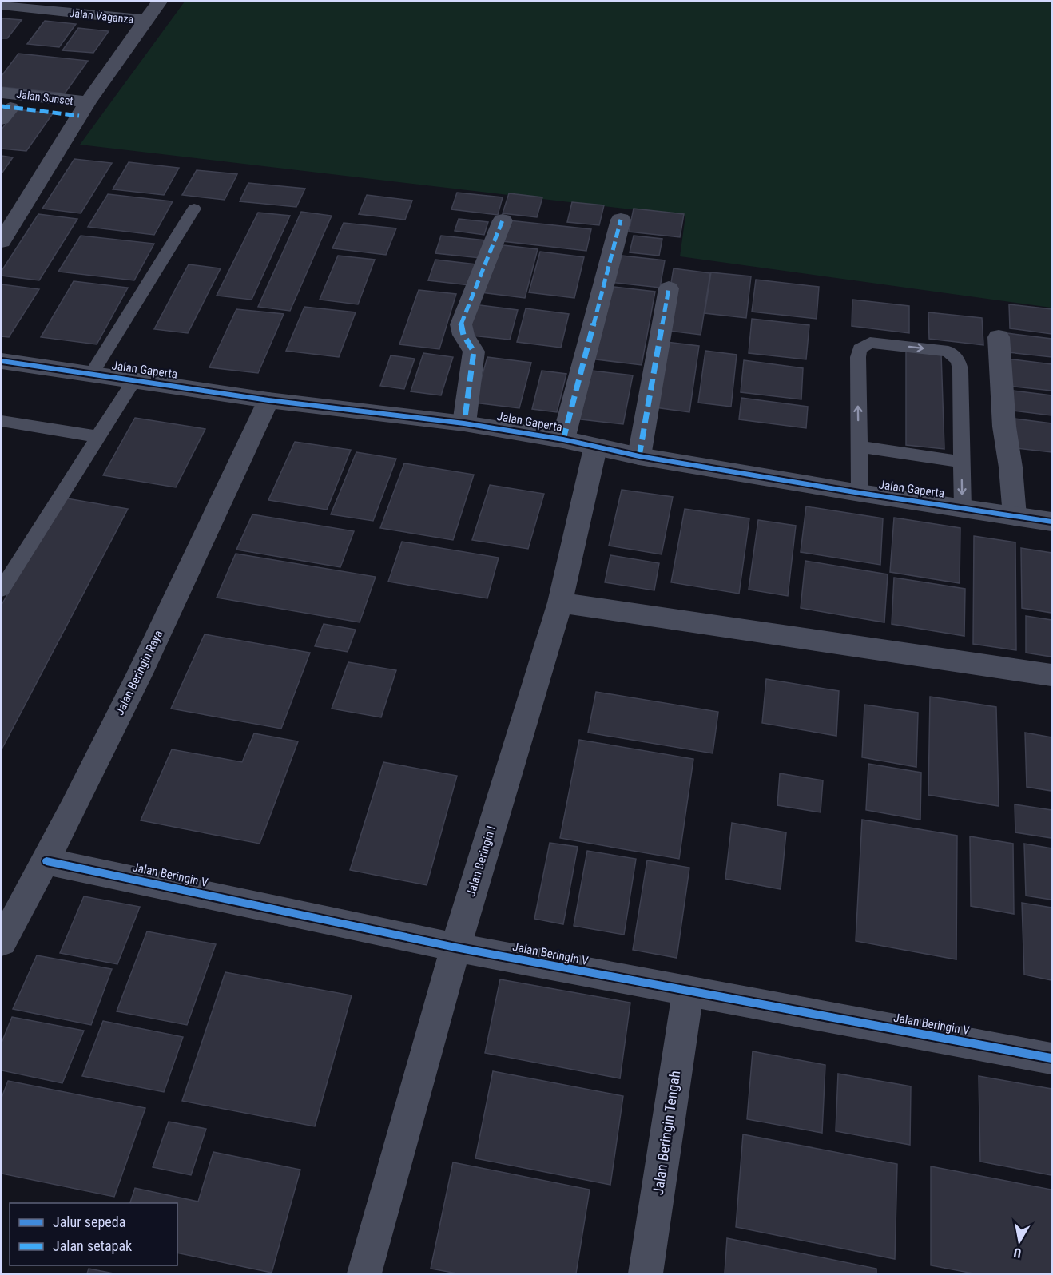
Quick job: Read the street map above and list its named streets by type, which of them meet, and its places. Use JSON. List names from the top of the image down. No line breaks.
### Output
{"streets":{"street":["Jalan Vaganza","Jalan Gaperta","Jalan Beringin Raya","Jalan Beringin I","Jalan Beringin V","Jalan Beringin Tengah"]},"crossings":[["Jalan Gaperta","Jalan Beringin Raya"],["Jalan Gaperta","Jalan Beringin I"],["Jalan Beringin Raya","Jalan Beringin V"],["Jalan Beringin I","Jalan Beringin V"],["Jalan Beringin V","Jalan Beringin Tengah"]],"legend":["Jalur sepeda","Jalan setapak"],"north":"bottom"}
